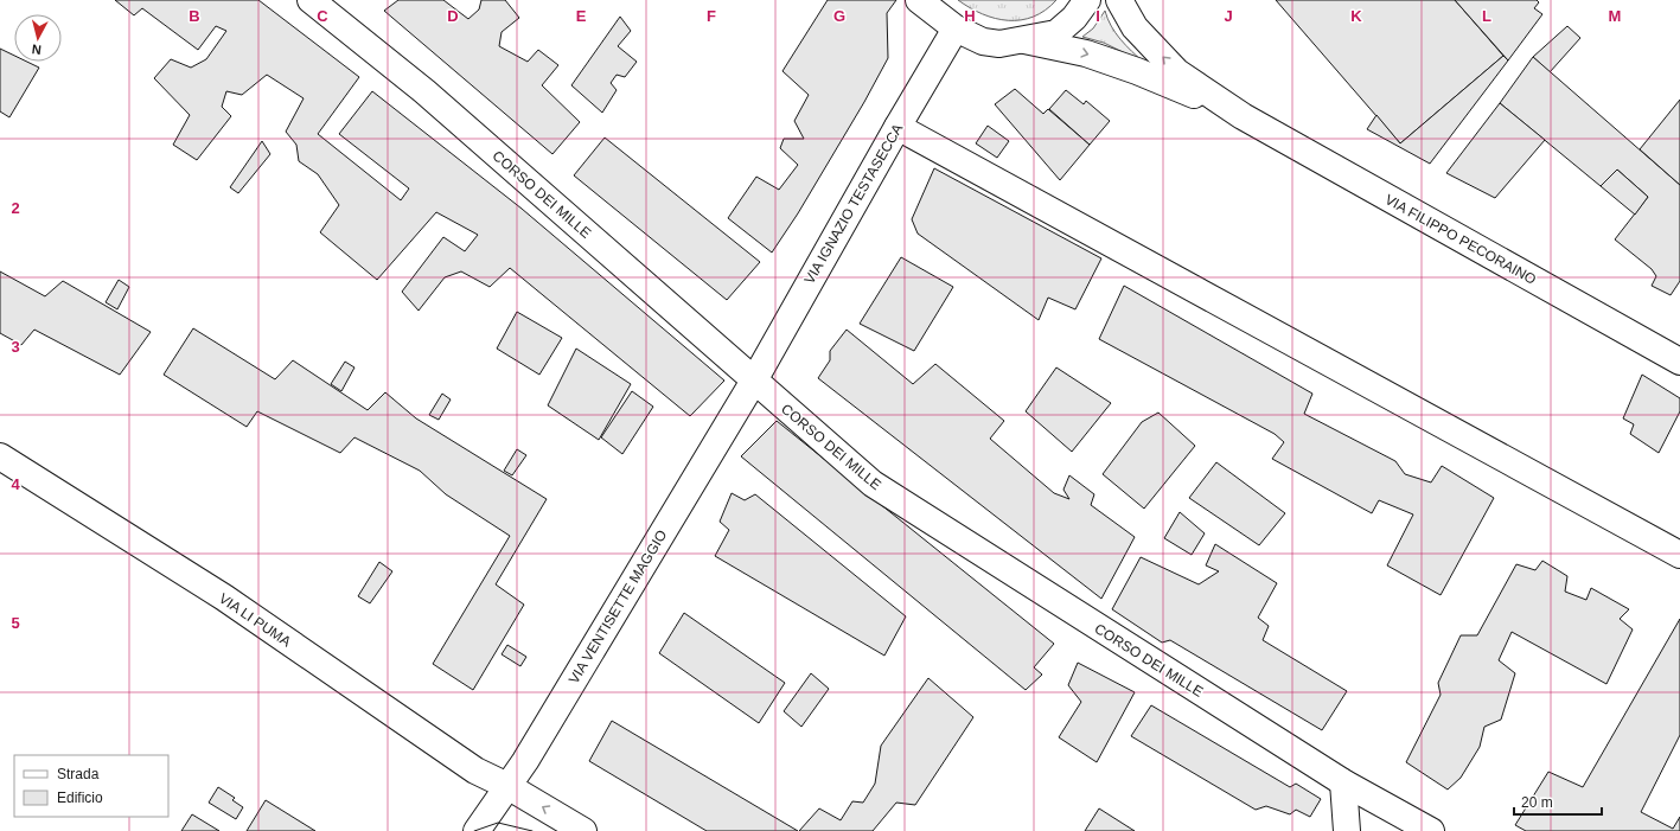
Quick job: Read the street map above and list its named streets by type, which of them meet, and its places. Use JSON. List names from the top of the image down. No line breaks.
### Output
{"streets":{"street":["CORSO DEI MILLE","VIA IGNAZIO TESTASECCA","VIA FILIPPO PECORAINO","VIA VENTISETTE MAGGIO","VIA LI PUMA"]},"crossings":[["CORSO DEI MILLE","VIA IGNAZIO TESTASECCA"],["CORSO DEI MILLE","VIA VENTISETTE MAGGIO"],["VIA IGNAZIO TESTASECCA","VIA VENTISETTE MAGGIO"],["VIA VENTISETTE MAGGIO","VIA LI PUMA"]],"legend":["Strada","Edificio"],"scale_bar":"20 m","north":"bottom","grid":{"columns":["B","C","D","E","F","G","H","I","J","K","L","M"],"rows":["2","3","4","5"]}}
